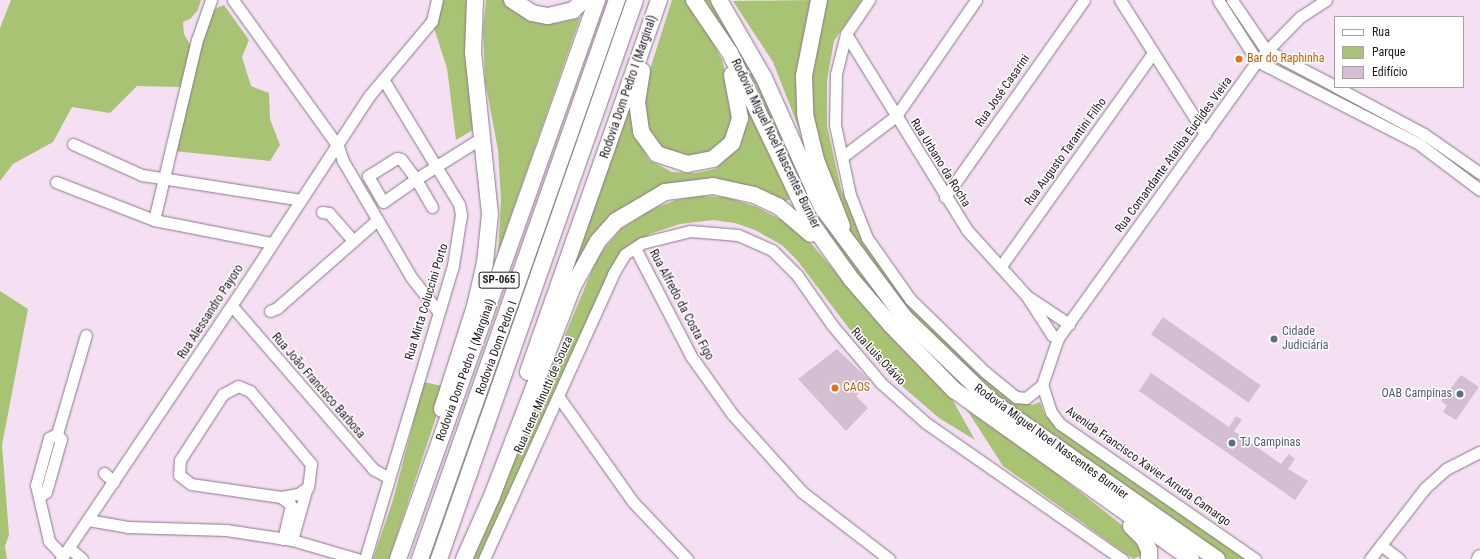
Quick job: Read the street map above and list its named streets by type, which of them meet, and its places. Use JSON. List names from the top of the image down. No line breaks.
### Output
{"streets":{"highway":["Rodovia Dom Pedro I (Marginal)","Rodovia Miguel Noel Nascentes Burnier","SP-065","Rodovia Dom Pedro I"],"street":["Rua José Casarini","Rua Augusto Tarantini Filho","Rua Comandante Ataliba Euclides Vieira","Rua Urbano da Rocha","Rua Mirta Coluccini Porto","Rua Alfredo da Costa Figo","Rua Alessandro Payoro","Rua Luis Otávio","Rua João Francisco Barbosa","Rua Irene Minutti de Souza","Avenida Francisco Xavier Arruda Camargo"]},"crossings":[["Rua José Casarini","Rua Urbano da Rocha"],["Rua Augusto Tarantini Filho","Rua Urbano da Rocha"],["Rua Comandante Ataliba Euclides Vieira","Rua Urbano da Rocha"],["Rua Comandante Ataliba Euclides Vieira","Avenida Francisco Xavier Arruda Camargo"],["Rua Mirta Coluccini Porto","Rua Alessandro Payoro"],["Rua Mirta Coluccini Porto","Rua João Francisco Barbosa"],["Rua Alfredo da Costa Figo","Rua Luis Otávio"],["Rua Alfredo da Costa Figo","Rua Irene Minutti de Souza"],["Rua Alessandro Payoro","Rua João Francisco Barbosa"],["Rua Luis Otávio","Rua Irene Minutti de Souza"]],"places":["Bar do Raphinha","Cidade Judiciária","CAOS","OAB Campinas","TJ Campinas"],"legend":["Rua","Parque","Edifício"]}
